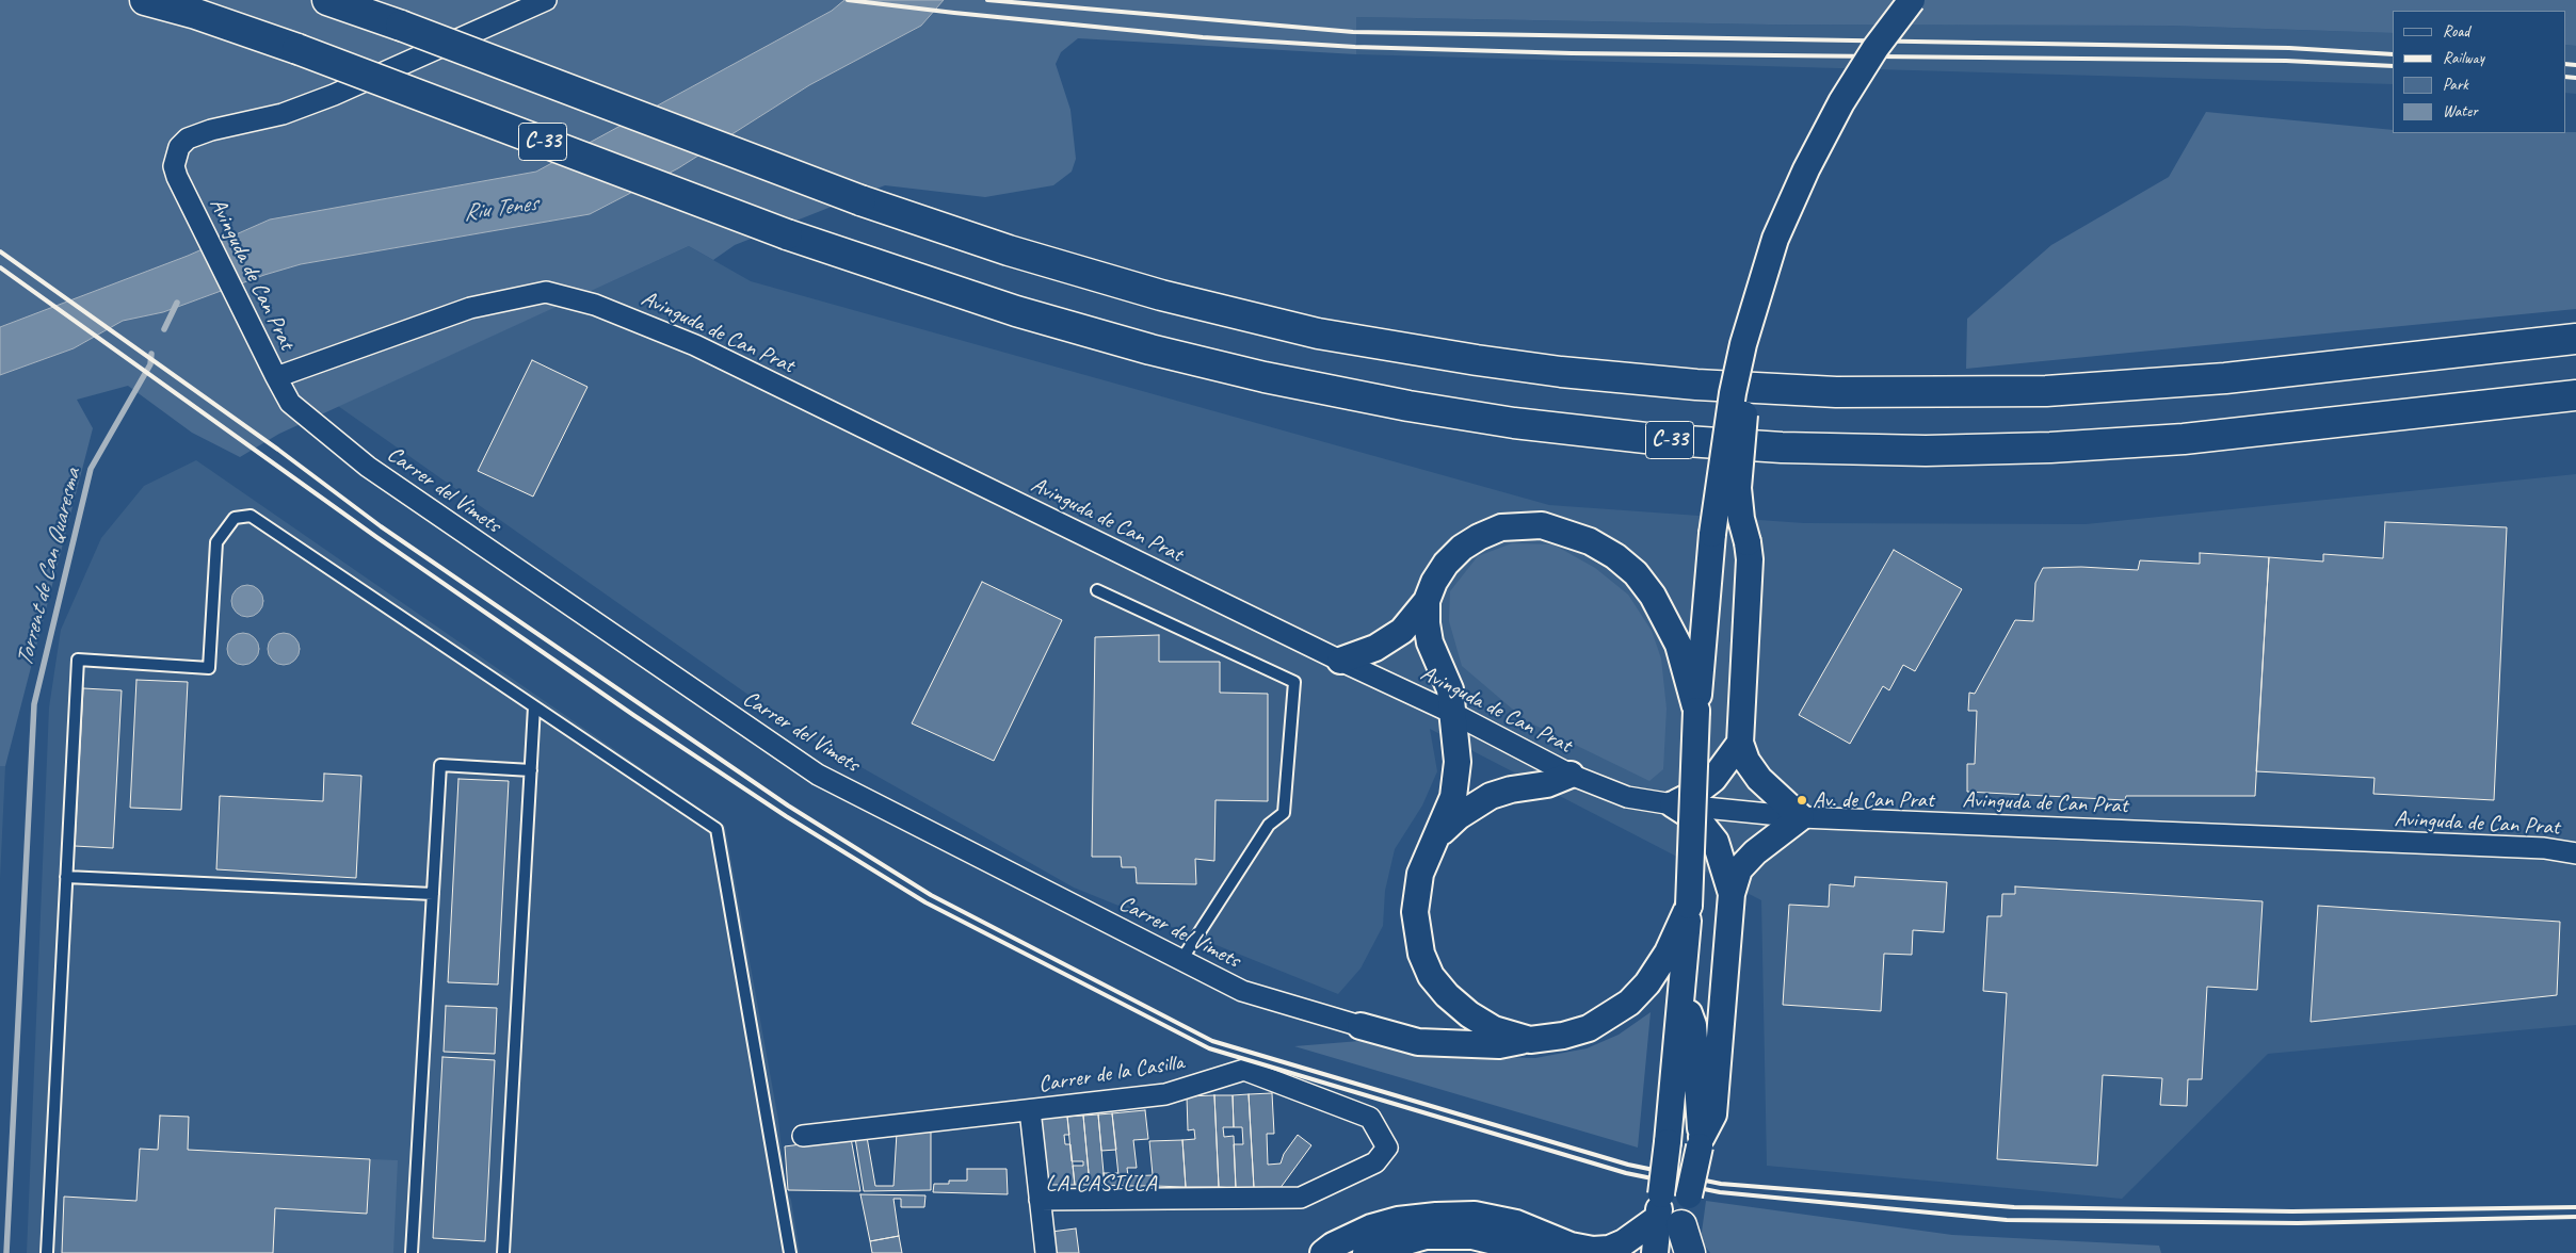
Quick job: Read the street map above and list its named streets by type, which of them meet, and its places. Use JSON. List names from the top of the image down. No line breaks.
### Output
{"streets":{"highway":["C-33"],"street":["Avinguda de Can Prat","Carrer del Vimets","Carrer de la Casilla"]},"crossings":[["Avinguda de Can Prat","Carrer del Vimets"]],"districts":["LA CASILLA"],"water":["Riu Tenes","Torrent de Can Quaresma"],"places":["Av. de Can Prat"],"legend":["Road","Railway","Park","Water"]}
